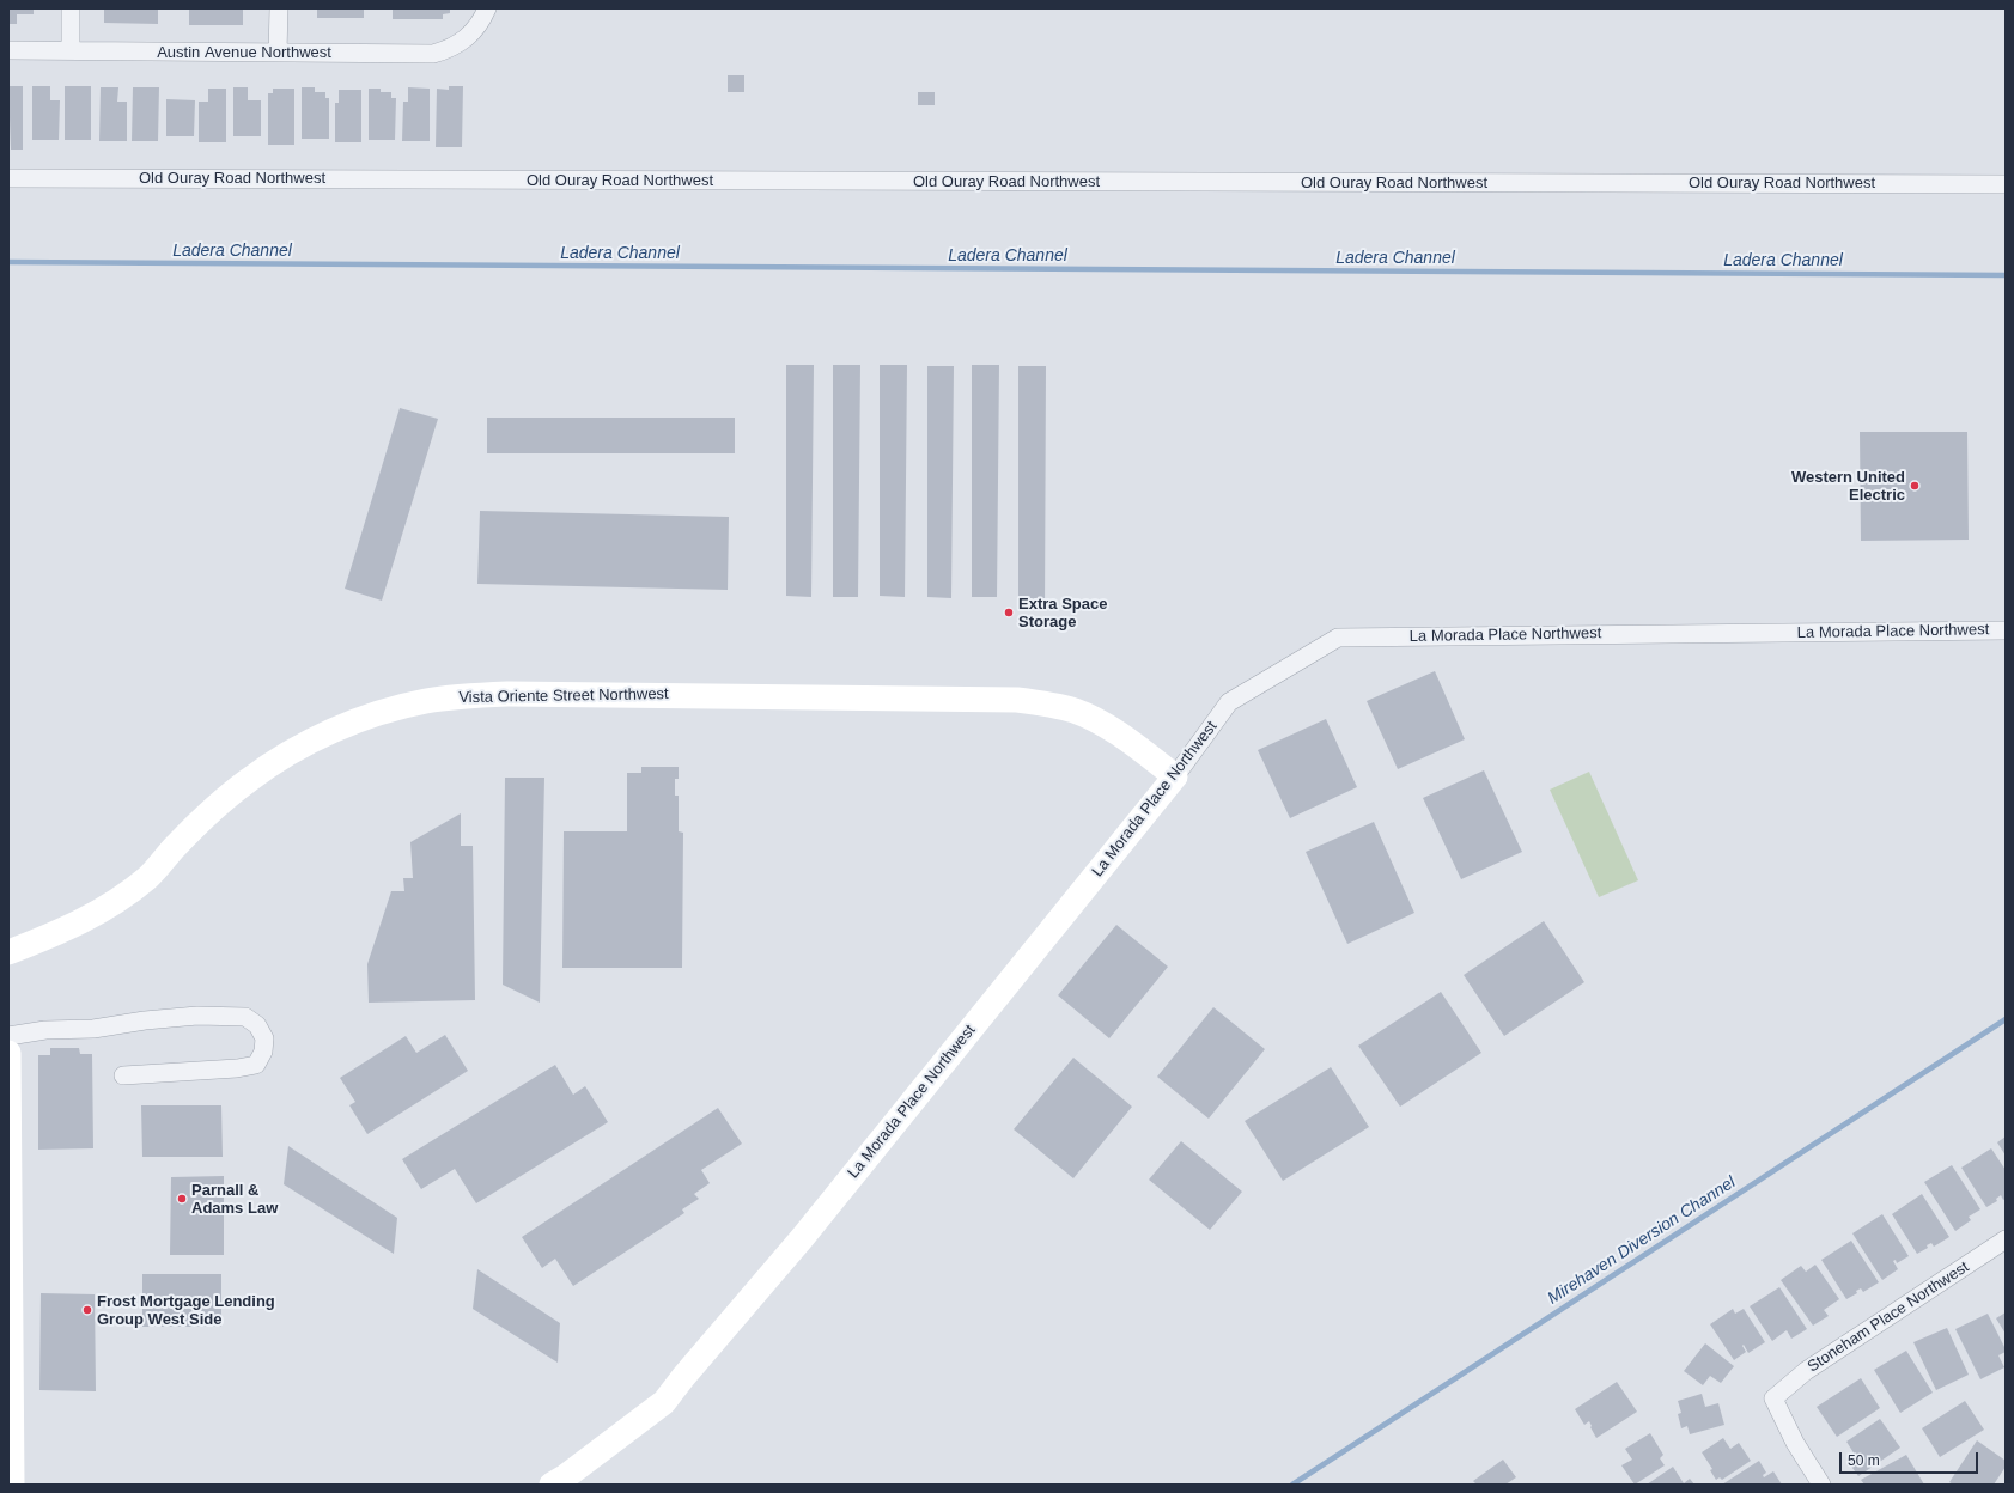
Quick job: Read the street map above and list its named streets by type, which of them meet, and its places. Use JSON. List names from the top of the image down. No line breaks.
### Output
{"streets":{"street":["Austin Avenue Northwest","Old Ouray Road Northwest","La Morada Place Northwest","Vista Oriente Street Northwest","Stoneham Place Northwest"]},"crossings":[["La Morada Place Northwest","Vista Oriente Street Northwest"]],"water":["Ladera Channel","Mirehaven Diversion Channel"],"places":["Western United Electric","Extra Space Storage","Parnall & Adams Law","Frost Mortgage Lending Group West Side"],"scale_bar":"50 m"}
